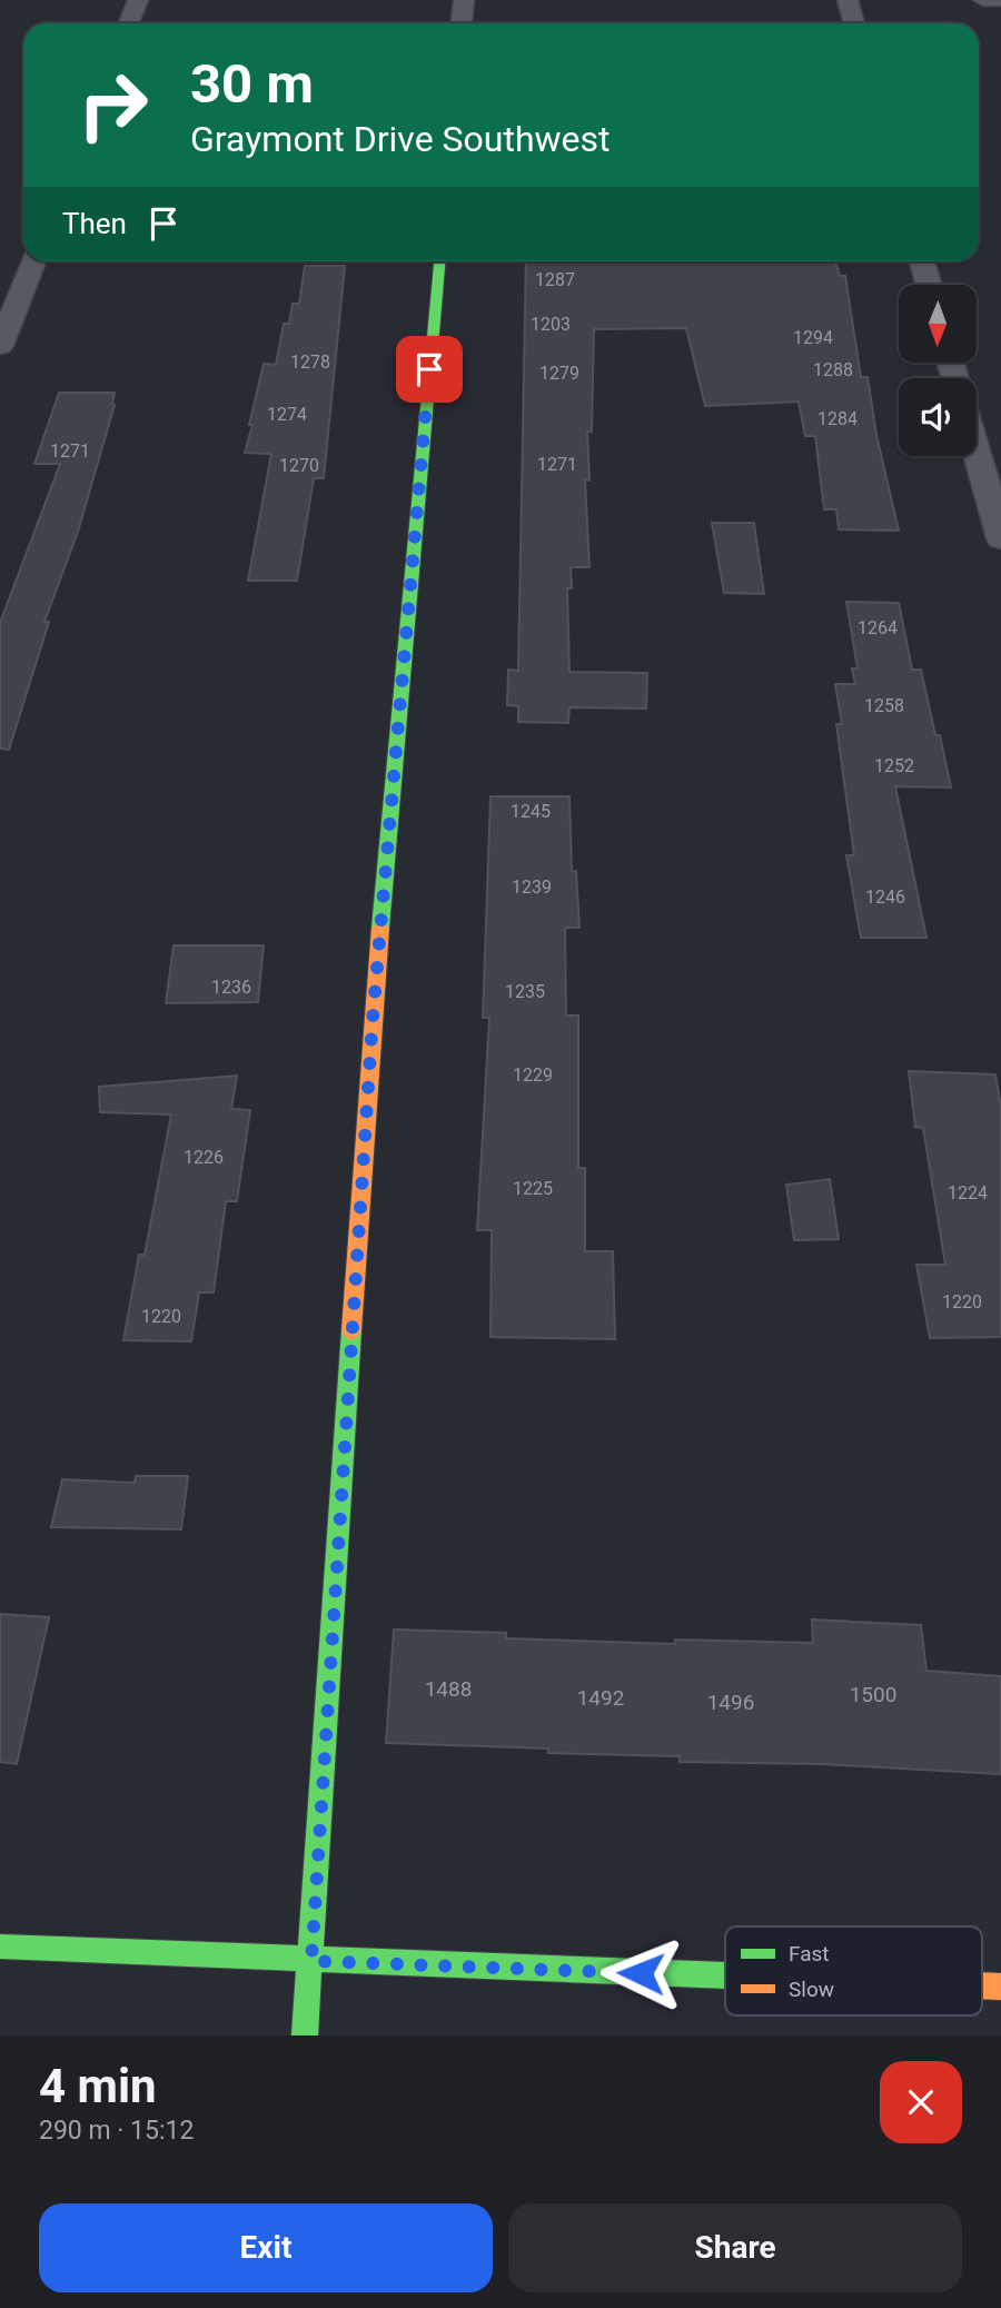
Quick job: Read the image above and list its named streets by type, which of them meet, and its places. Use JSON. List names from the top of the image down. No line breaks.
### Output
{"house_numbers":["1287","1203","1294","1278","1288","1279","1274","1284","1271","1271","1270","1264","1258","1252","1245","1239","1246","1236","1235","1229","1226","1225","1224","1220","1220","1488","1500","1492","1496"],"legend":["Fast","Slow"],"north":"bottom","page":{"turn":["30 m","Graymont Drive Southwest"],"then":"Then","heading":["4 min","290 m · 15:12"],"buttons":["Exit","Share"]}}
